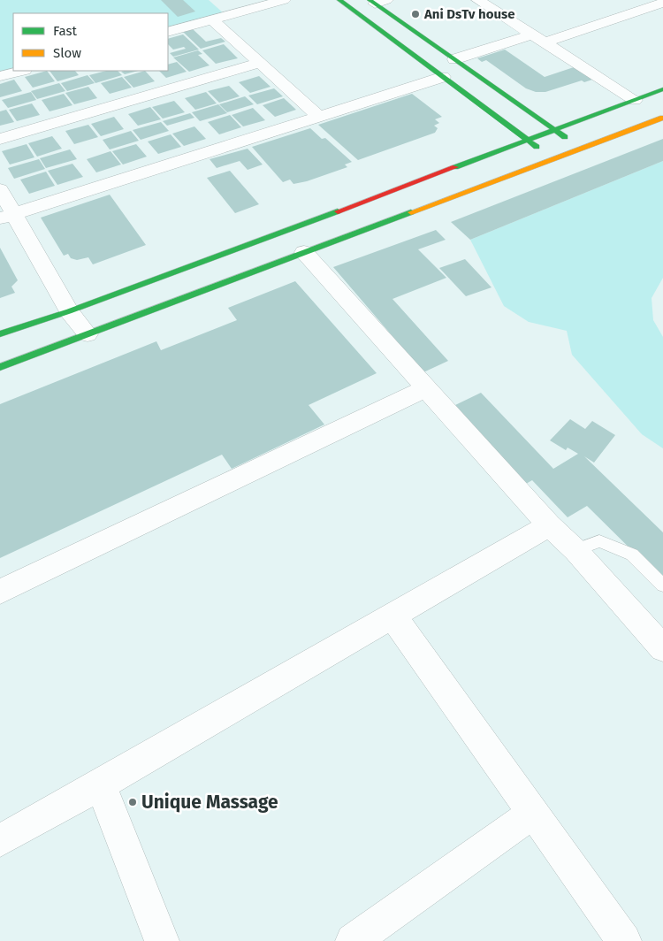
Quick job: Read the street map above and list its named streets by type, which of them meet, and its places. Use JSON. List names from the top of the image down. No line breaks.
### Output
{"places":["Ani DsTv house","Unique Massage"],"legend":["Fast","Slow"]}
